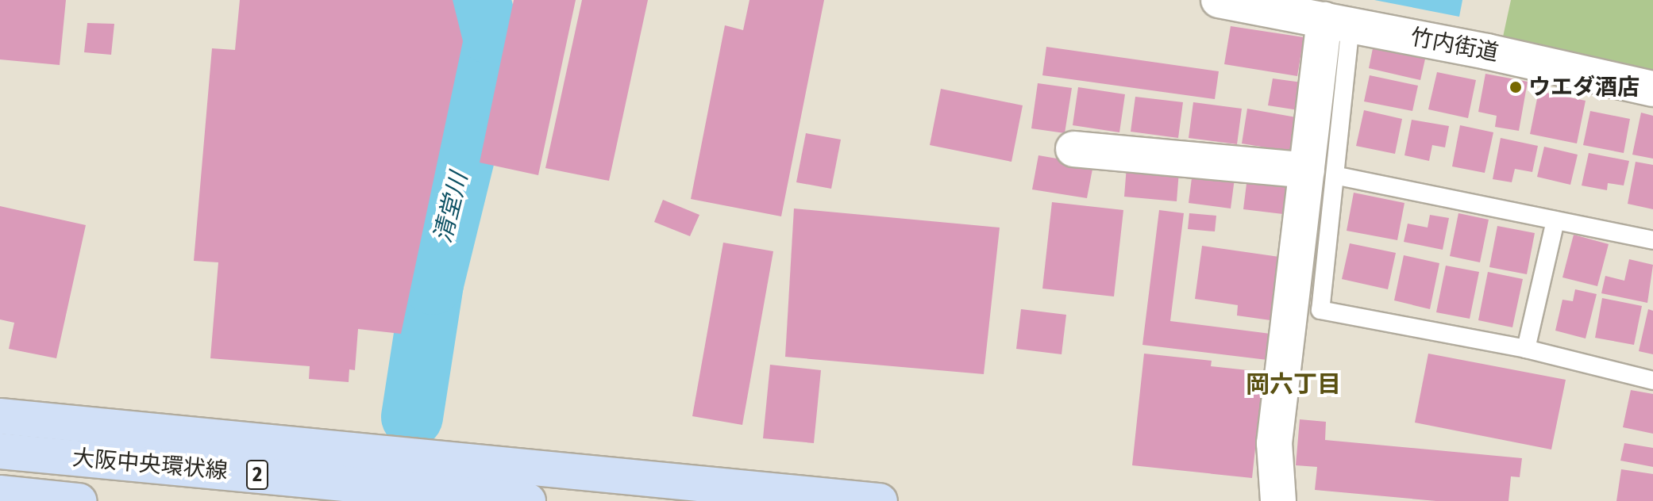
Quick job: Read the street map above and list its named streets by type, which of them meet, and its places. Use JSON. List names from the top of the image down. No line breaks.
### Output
{"streets":{"main road":["大阪中央環状線","2"],"street":["竹内街道"]},"districts":["岡六丁目"],"water":["清堂川"],"places":["ウエダ酒店"]}
